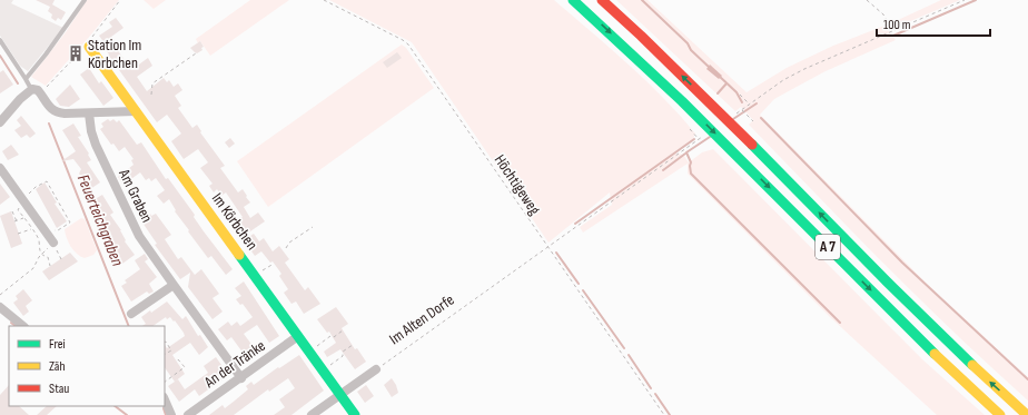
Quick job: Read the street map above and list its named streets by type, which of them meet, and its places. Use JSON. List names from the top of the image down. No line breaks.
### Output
{"streets":{"main road":["Im Körbchen","A 7"],"street":["Am Graben","An der Tränke"],"path":["Höchtigeweg","Im Alten Dorfe"]},"crossings":[["Höchtigeweg","Im Alten Dorfe"],["Am Graben","An der Tränke"],["Im Körbchen","An der Tränke"]],"water":["Feuerteichgraben"],"places":{"building":["Station Im Körbchen"]},"legend":["Frei","Zäh","Stau"],"scale_bar":"100 m"}
